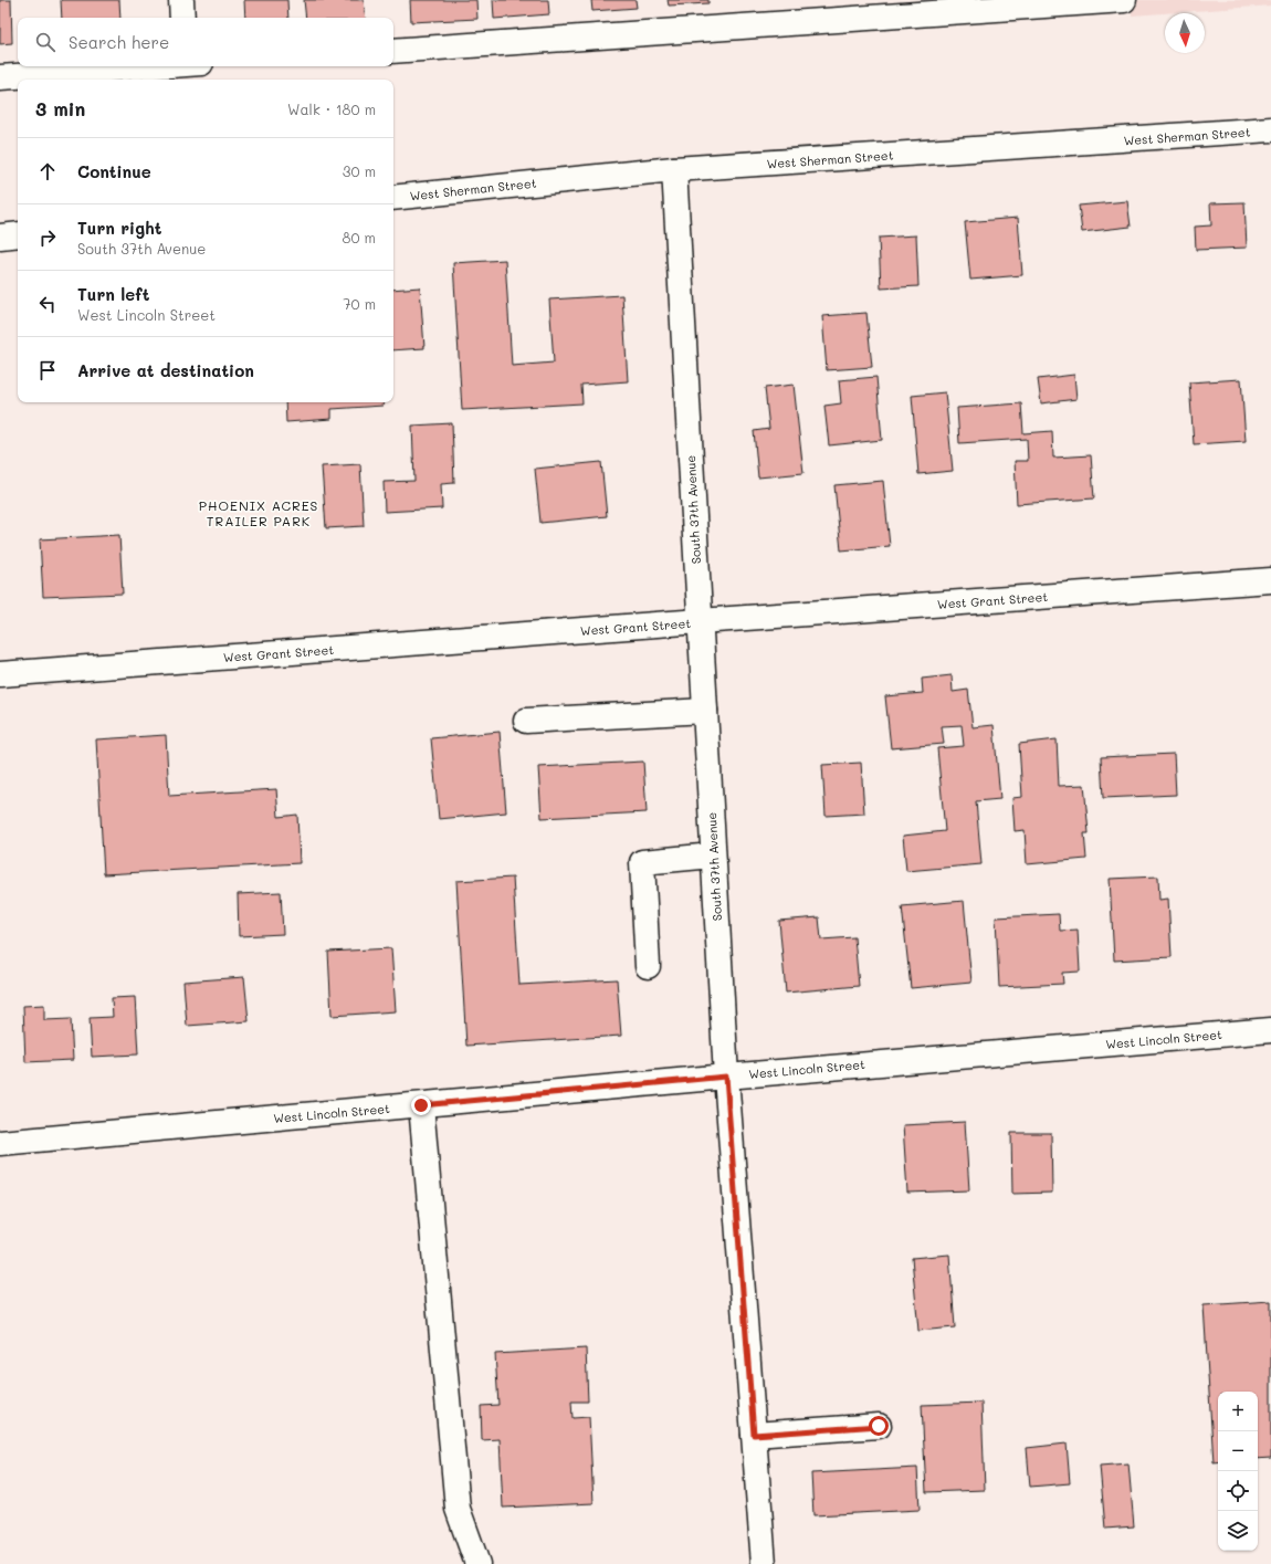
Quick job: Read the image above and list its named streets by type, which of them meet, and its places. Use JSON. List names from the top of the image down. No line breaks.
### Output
{"streets":{"street":["West Sherman Street","South 37th Avenue","West Grant Street","West Lincoln Street"]},"crossings":[["West Sherman Street","South 37th Avenue"],["South 37th Avenue","West Grant Street"],["South 37th Avenue","West Lincoln Street"]],"districts":["PHOENIX ACRES TRAILER PARK"],"north":"bottom","page":{"search":"Search here","heading":["3 min","Walk · 180 m"],"list":[["Continue","30 m"],["Turn right","South 37th Avenue","80 m"],["Turn left","West Lincoln Street","70 m"],"Arrive at destination"],"map_buttons":["+","−"]}}
